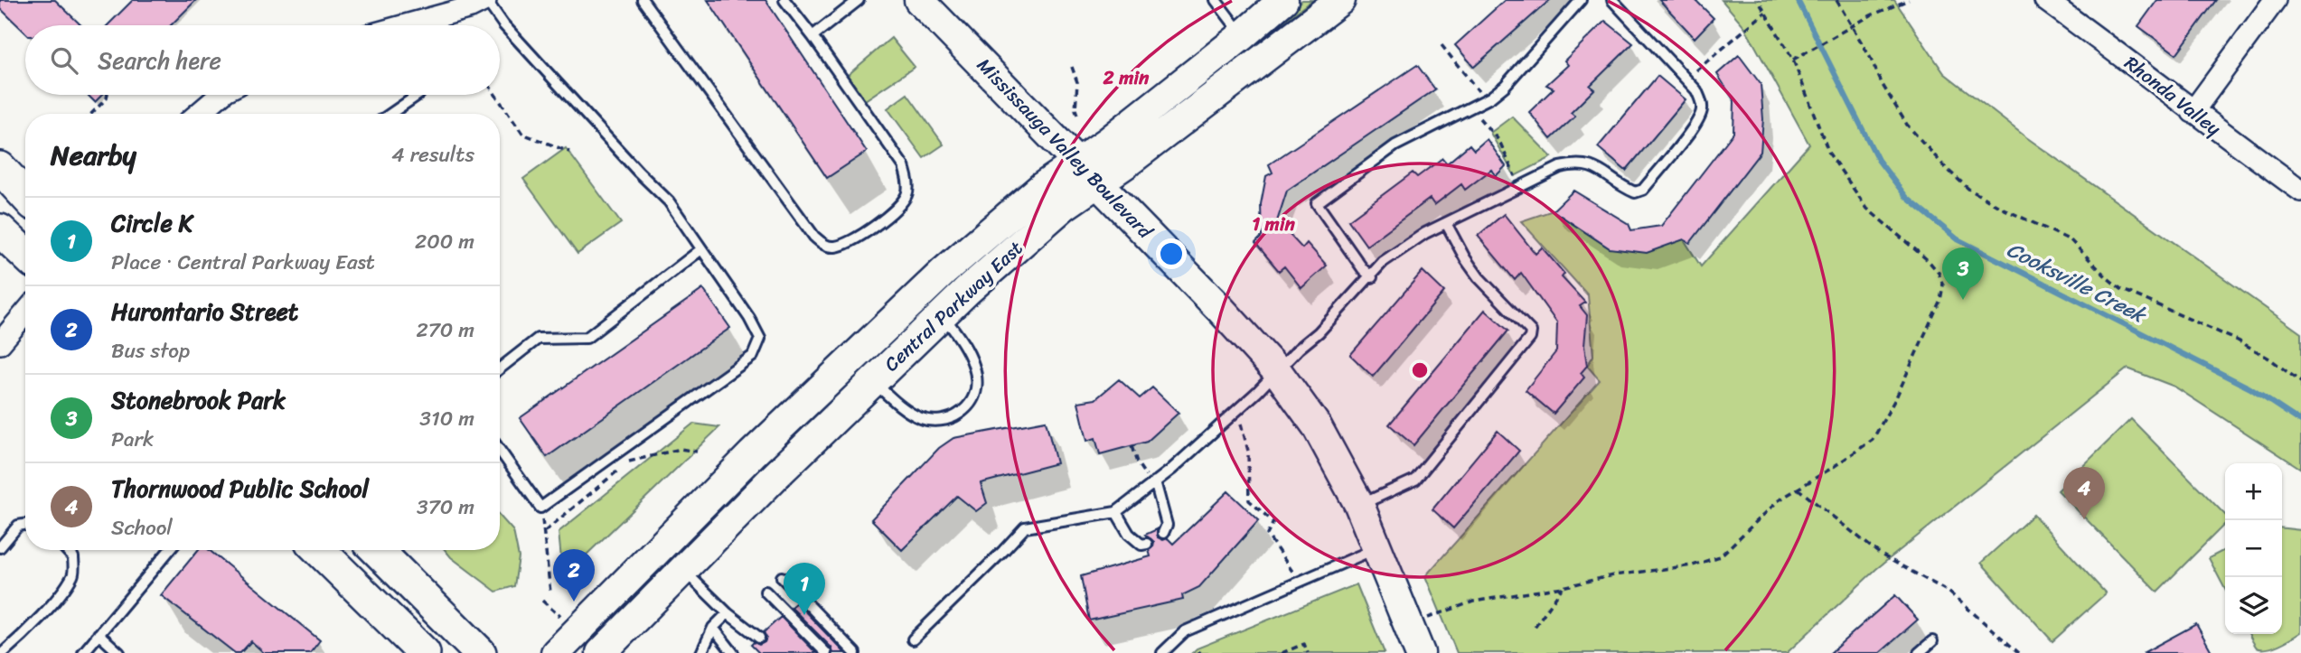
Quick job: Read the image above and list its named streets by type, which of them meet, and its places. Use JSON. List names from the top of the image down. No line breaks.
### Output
{"streets":{"street":["Rhonda Valley","Mississauga Valley Boulevard","Central Parkway East"]},"crossings":[["Mississauga Valley Boulevard","Central Parkway East"]],"water":["Cooksville Creek"],"page":{"search":"Search here","heading":["Nearby","4 results"],"list":[{"mark":"1","name":"Circle K","note":"Place · Central Parkway East","value":"200 m"},{"mark":"2","name":"Hurontario Street","note":"Bus stop","value":"270 m"},{"mark":"3","name":"Stonebrook Park","note":"Park","value":"310 m"},{"mark":"4","name":"Thornwood Public School","note":"School","value":"370 m"}],"pins":["3","4","2","1"],"map_buttons":["+","−"]},"rings":["2 min","1 min"]}
